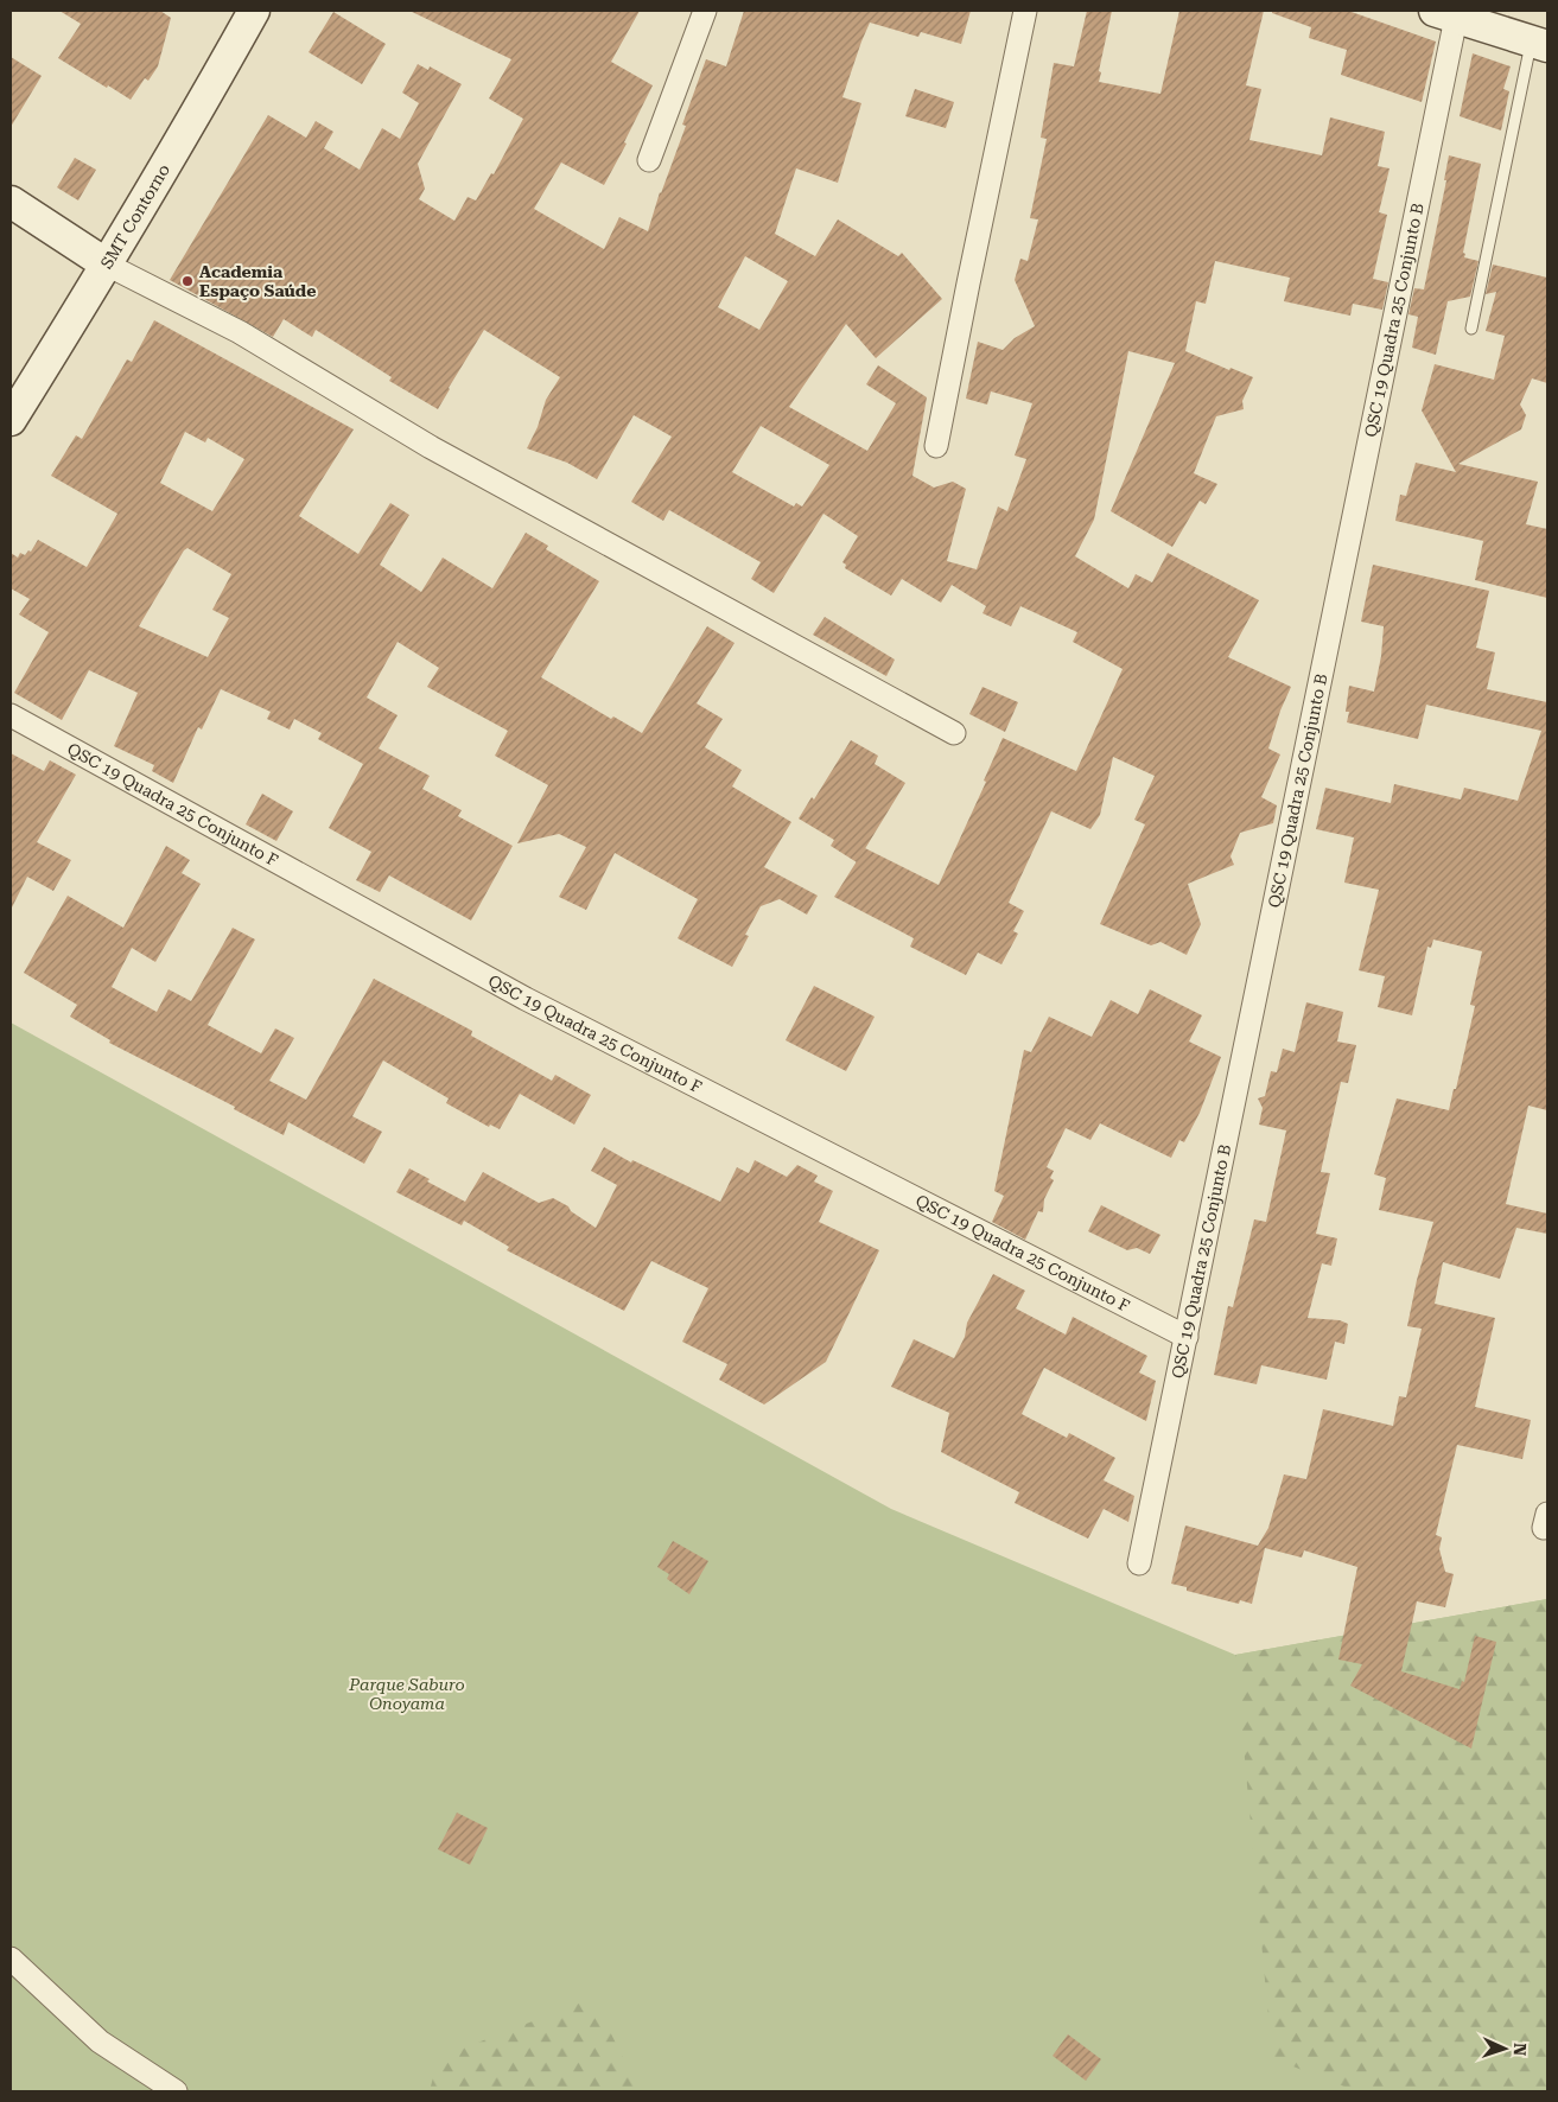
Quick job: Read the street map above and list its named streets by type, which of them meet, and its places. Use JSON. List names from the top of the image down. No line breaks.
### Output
{"streets":{"street":["SMT Contorno","QSC 19 Quadra 25 Conjunto B","QSC 19 Quadra 25 Conjunto F"]},"crossings":[["QSC 19 Quadra 25 Conjunto B","QSC 19 Quadra 25 Conjunto F"]],"parks":["Parque Saburo Onoyama"],"places":["Academia Espaço Saúde"],"north":"right"}
